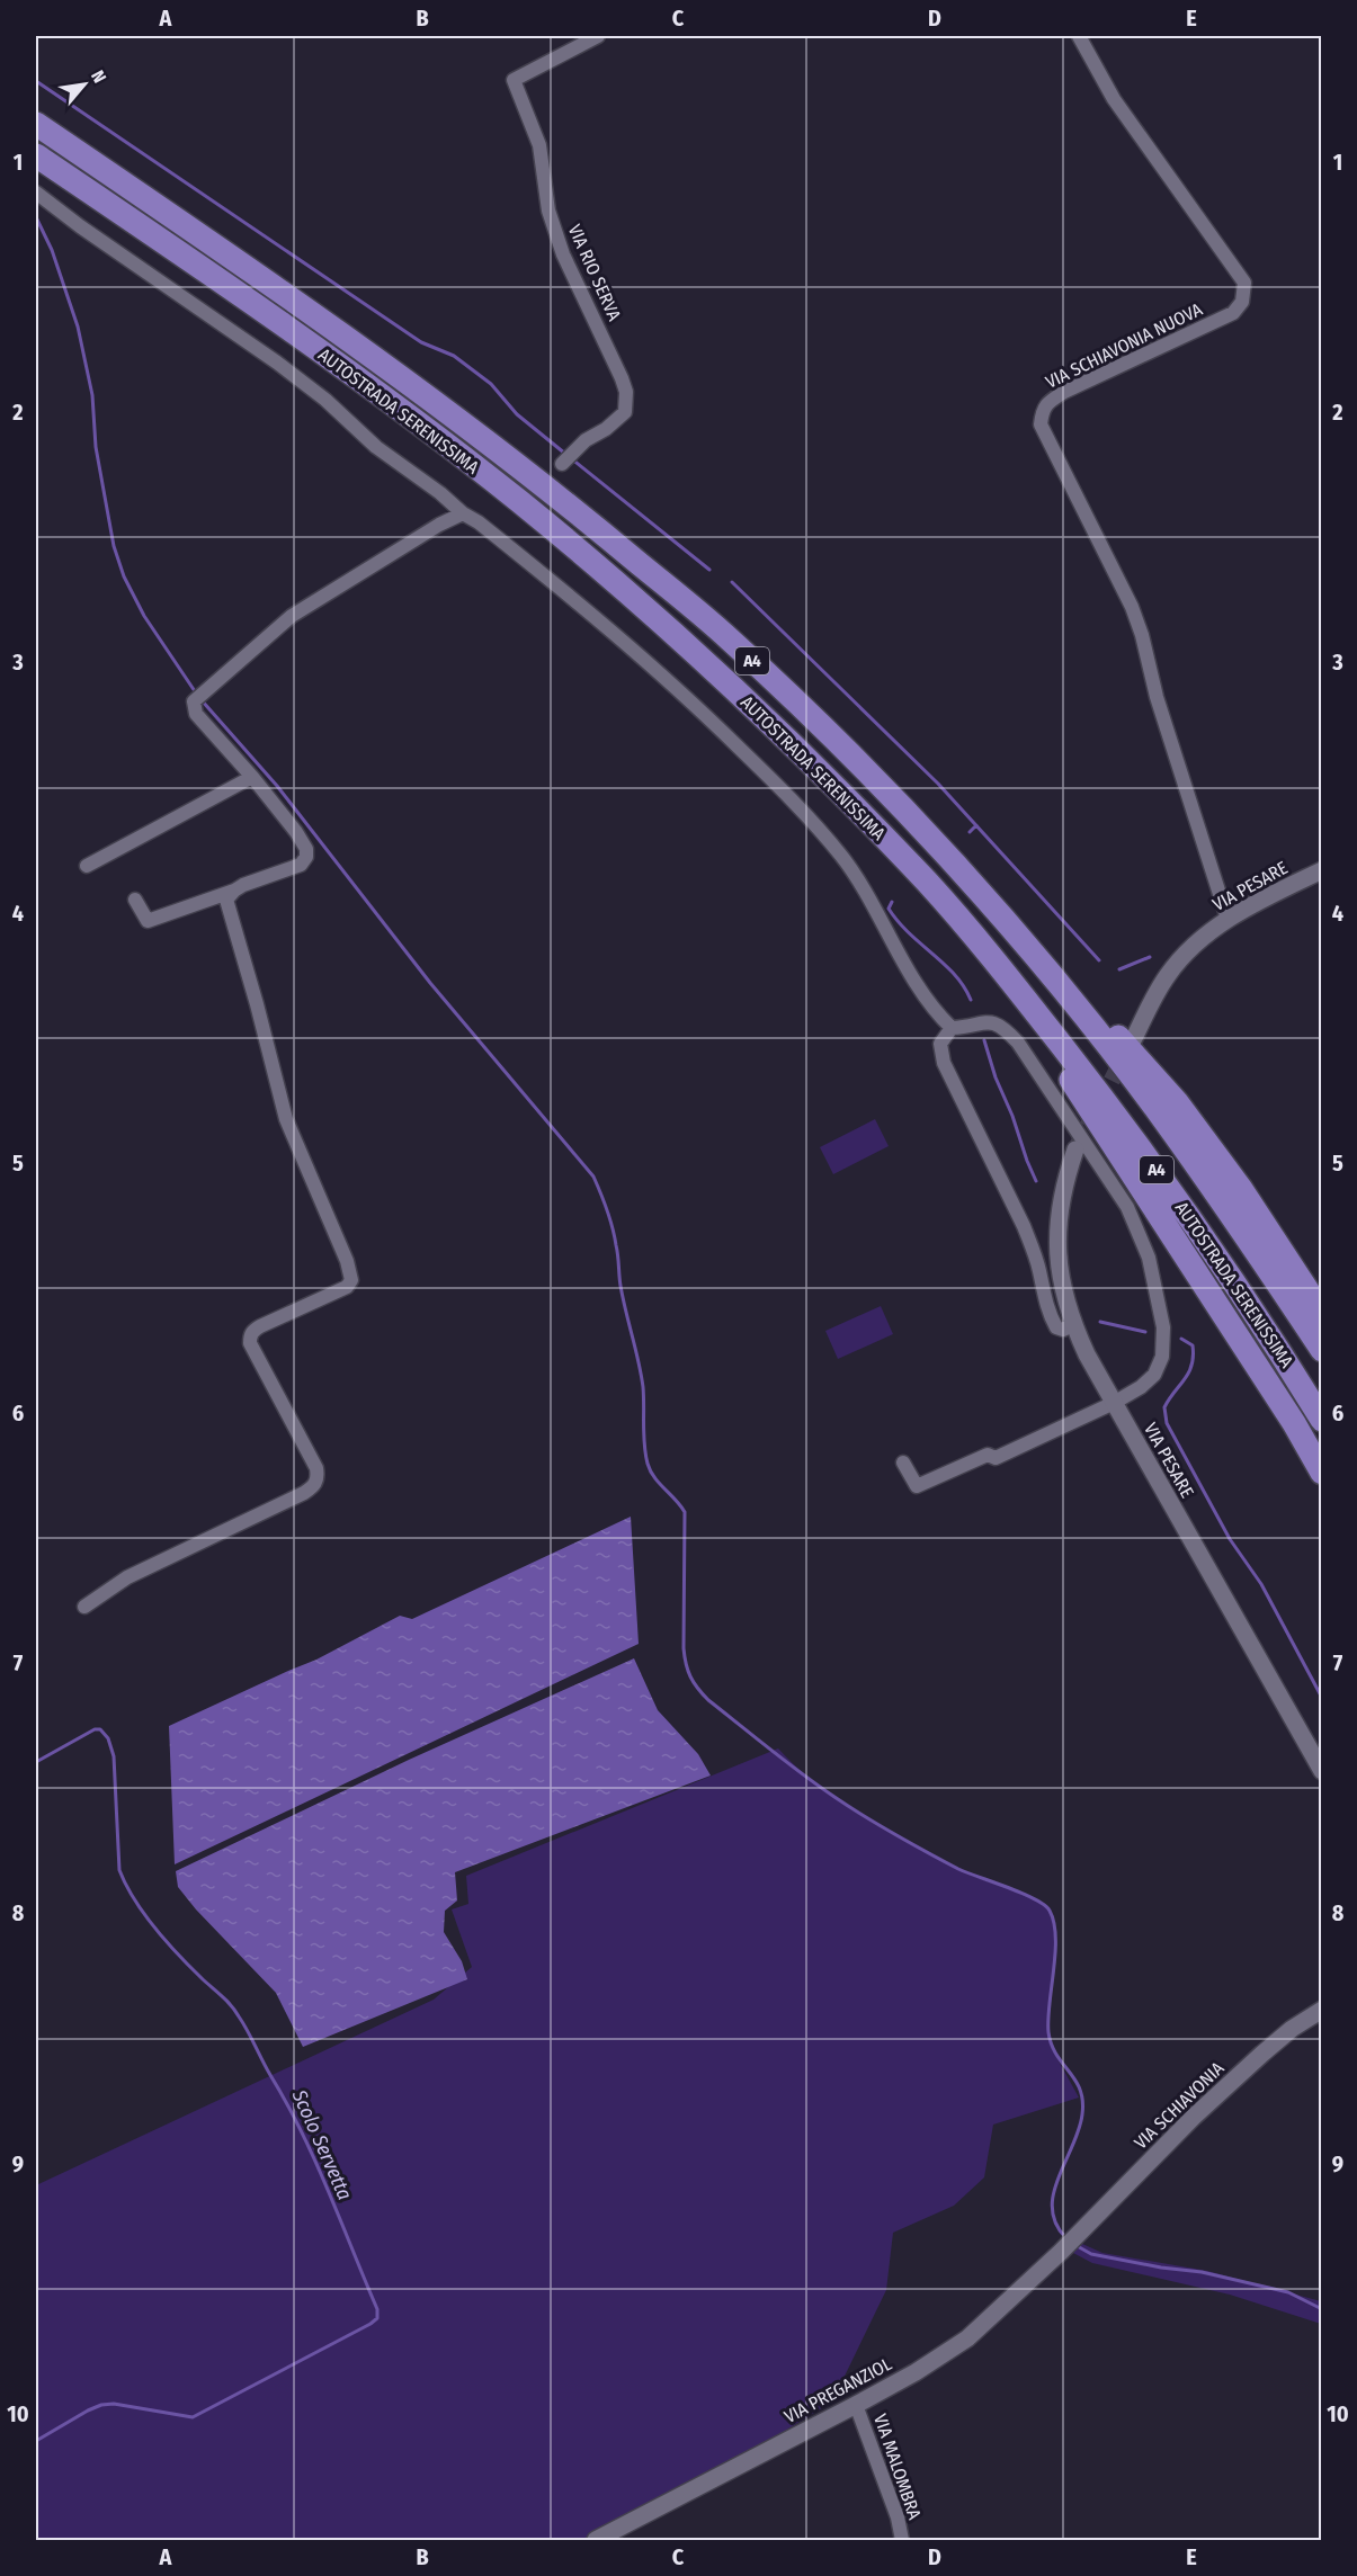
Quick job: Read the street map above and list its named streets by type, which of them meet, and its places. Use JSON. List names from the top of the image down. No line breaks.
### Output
{"streets":{"highway":["AUTOSTRADA SERENISSIMA","A4"],"street":["VIA RIO SERVA","VIA SCHIAVONIA NUOVA","VIA PESARE","VIA SCHIAVONIA","VIA PREGANZIOL","VIA MALOMBRA"]},"crossings":[["VIA SCHIAVONIA NUOVA","VIA PESARE"],["VIA SCHIAVONIA","VIA PREGANZIOL"],["VIA PREGANZIOL","VIA MALOMBRA"]],"water":["Scolo Servetta"],"north":"top right","grid":{"columns":["A","B","C","D","E"],"rows":["1","2","3","4","5","6","7","8","9","10"]}}
